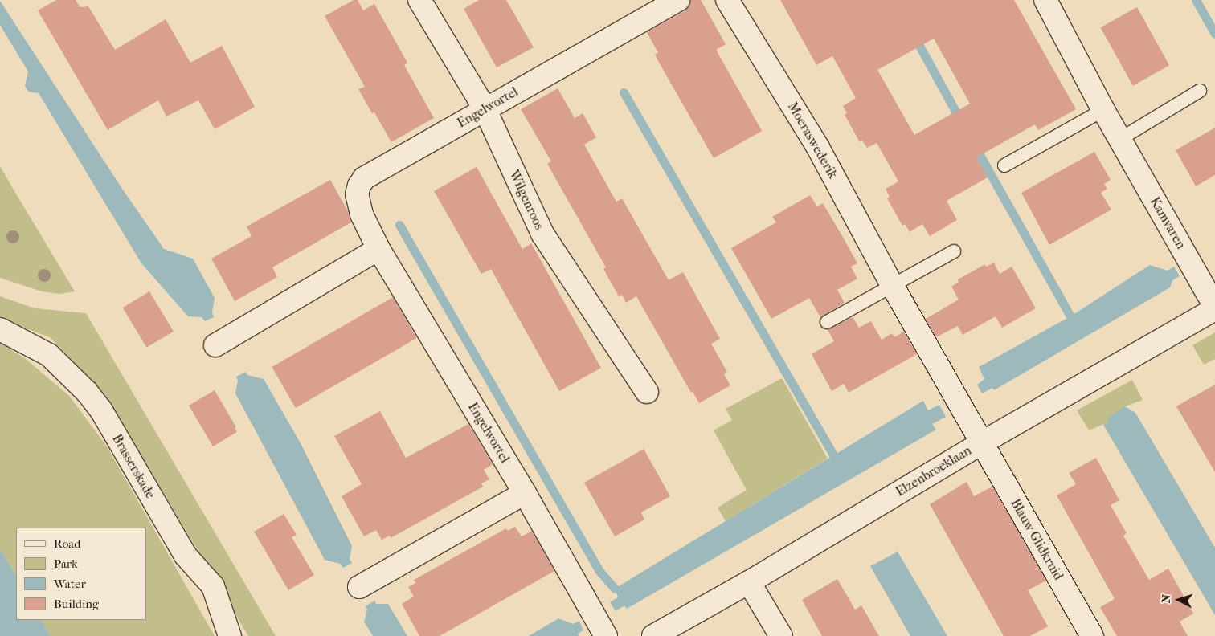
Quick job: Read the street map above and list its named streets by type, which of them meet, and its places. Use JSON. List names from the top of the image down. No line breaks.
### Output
{"streets":{"street":["Engelwortel","Moeraswederik","Wilgenroos","Kamvaren","Brasserskade","Elzenbroeklaan","Blauw Glidkruid"]},"crossings":[["Engelwortel","Wilgenroos"],["Moeraswederik","Elzenbroeklaan"],["Moeraswederik","Blauw Glidkruid"],["Kamvaren","Elzenbroeklaan"],["Elzenbroeklaan","Blauw Glidkruid"]],"legend":["Road","Park","Water","Building"],"north":"left"}
